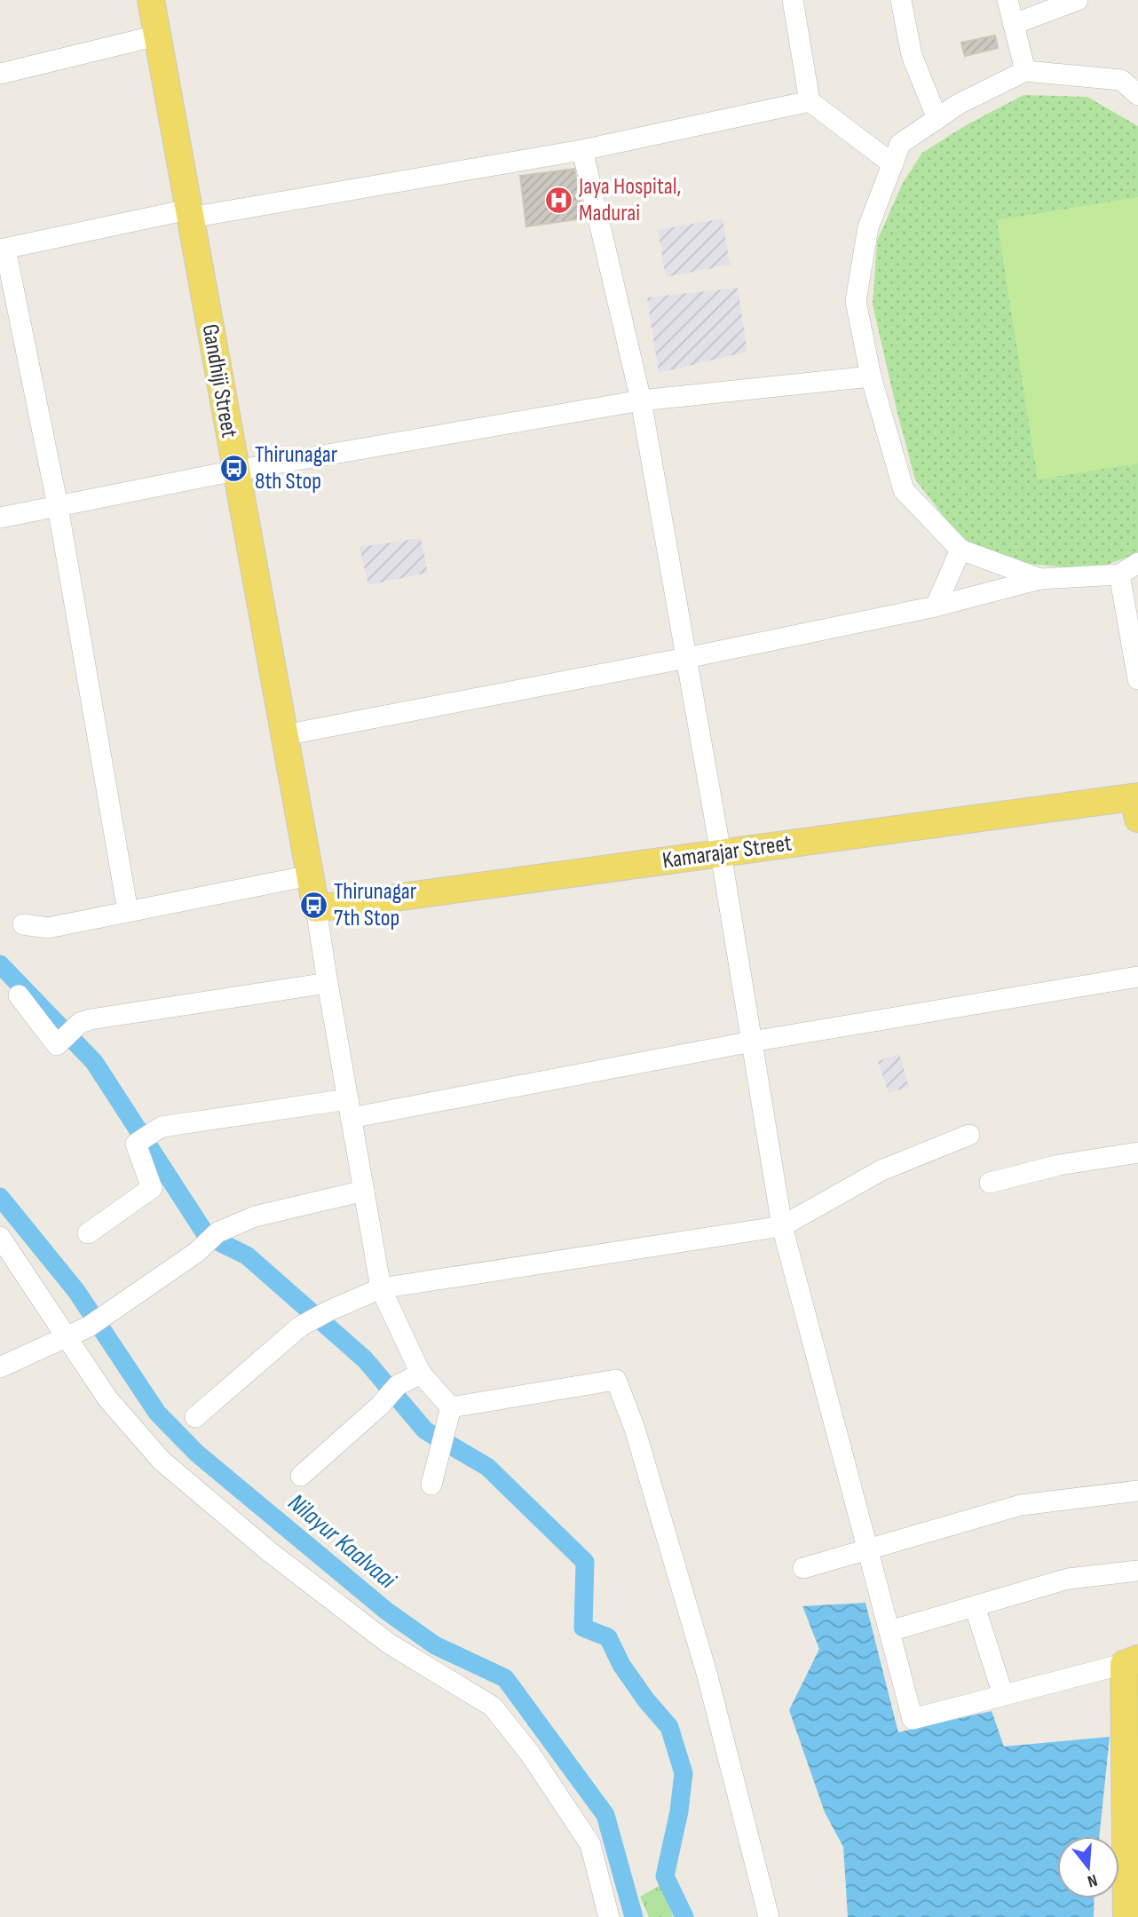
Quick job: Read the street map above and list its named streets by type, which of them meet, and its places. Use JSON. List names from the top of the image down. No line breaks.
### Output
{"streets":{"main road":["Gandhiji Street","Kamarajar Street"]},"crossings":[["Gandhiji Street","Kamarajar Street"]],"water":["Nilayur Kaalvaai"],"places":{"hospital":["Jaya Hospital, Madurai"],"bus stop":["Thirunagar 8th Stop","Thirunagar 7th Stop"]},"north":"bottom"}
